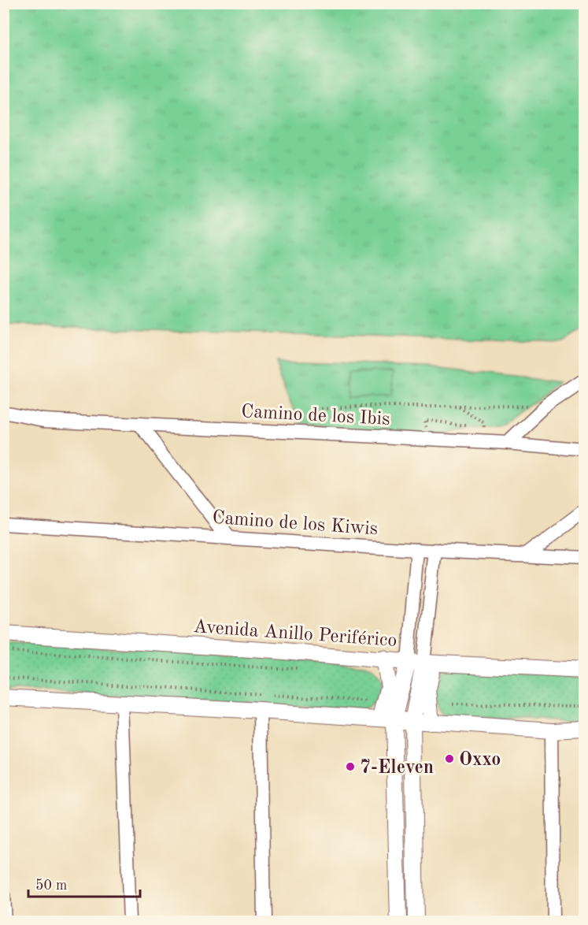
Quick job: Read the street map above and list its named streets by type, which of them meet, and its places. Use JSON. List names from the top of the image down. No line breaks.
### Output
{"streets":{"street":["Camino de los Ibis","Camino de los Kiwis","Avenida Anillo Periférico"]},"places":["Oxxo","7-Eleven"],"scale_bar":"50 m"}
